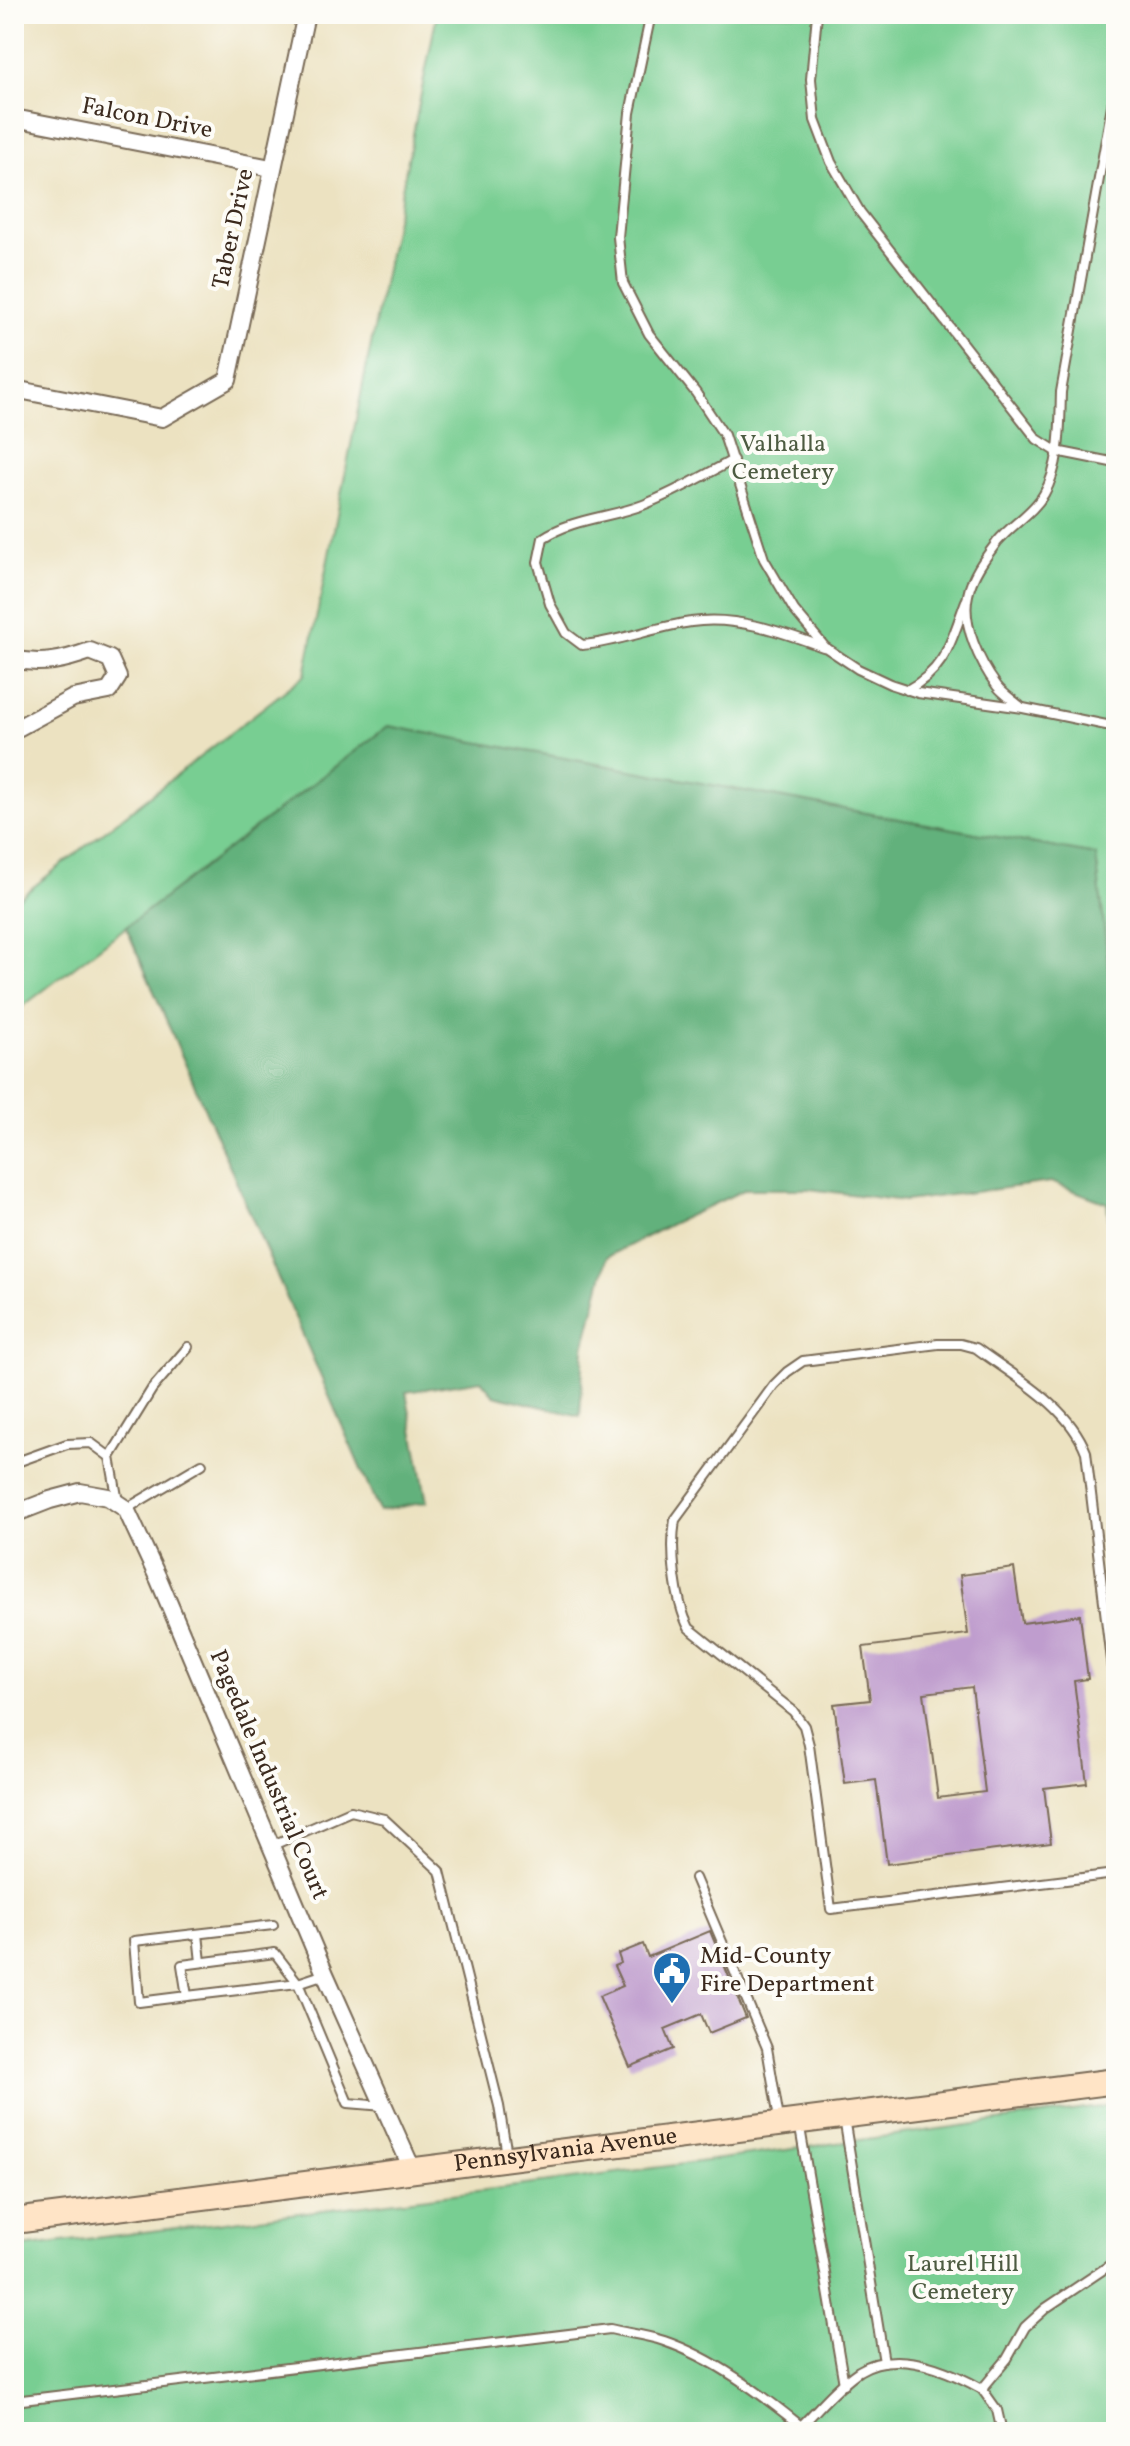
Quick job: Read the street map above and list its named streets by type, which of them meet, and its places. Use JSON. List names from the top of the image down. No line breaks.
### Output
{"streets":{"street":["Falcon Drive","Taber Drive","Pagedale Industrial Court","Pennsylvania Avenue"]},"crossings":[["Falcon Drive","Taber Drive"],["Pagedale Industrial Court","Pennsylvania Avenue"]],"parks":["Valhalla Cemetery","Laurel Hill Cemetery"],"places":{"public building":["Mid-County Fire Department"]}}
